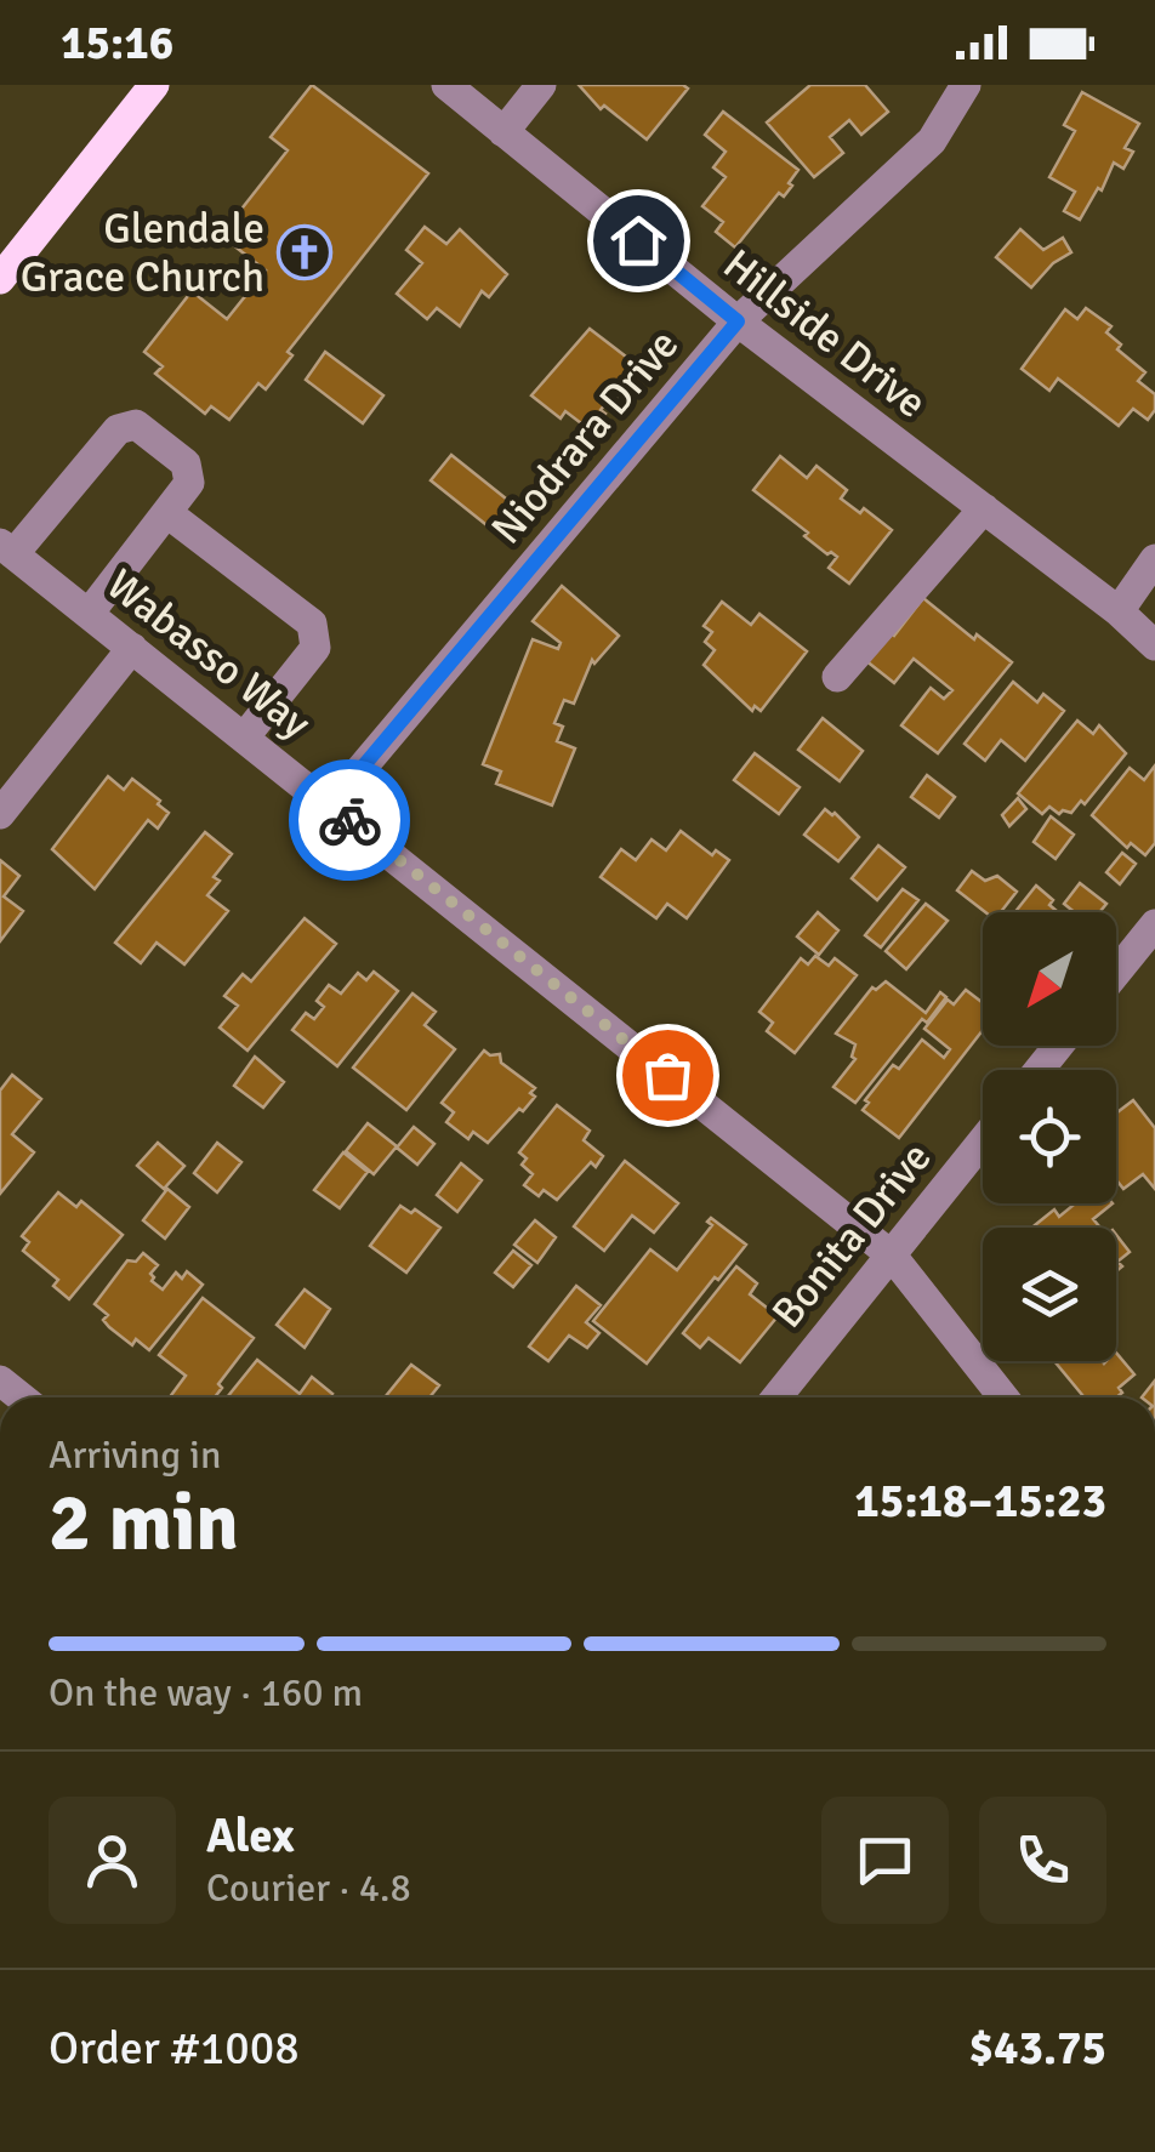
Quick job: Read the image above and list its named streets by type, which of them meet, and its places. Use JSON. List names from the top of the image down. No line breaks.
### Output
{"streets":{"street":["Hillside Drive","Niodrara Drive","Wabasso Way","Bonita Drive"]},"crossings":[["Hillside Drive","Niodrara Drive"],["Niodrara Drive","Wabasso Way"],["Wabasso Way","Bonita Drive"]],"places":{"church":["Glendale Grace Church"]},"north":"bottom left","page":{"status":"15:16","heading":["2 min","Arriving in","15:18–15:23"],"panel":["Alex","Courier · 4.8","Order #1008","$43.75"],"bar":"On the way · 160 m"}}
